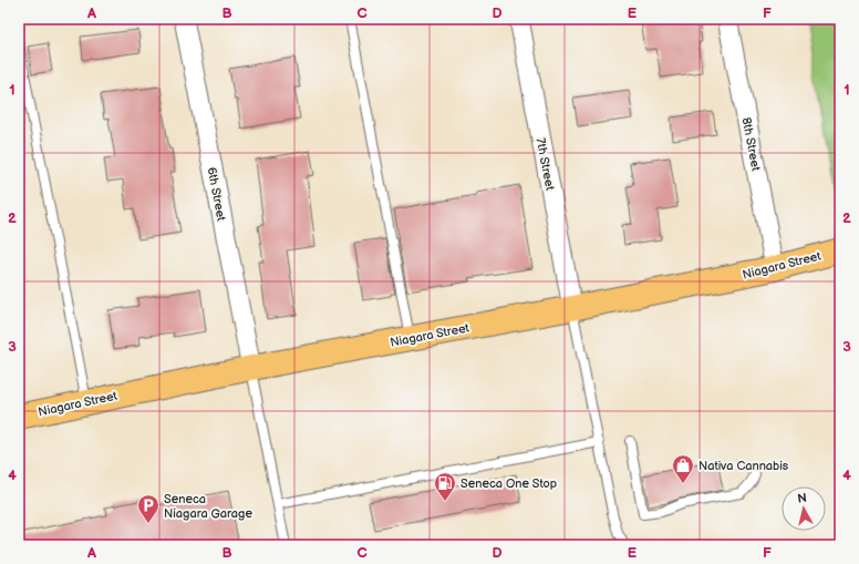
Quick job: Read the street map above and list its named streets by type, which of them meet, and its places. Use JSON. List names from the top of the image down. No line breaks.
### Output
{"streets":{"highway":["Niagara Street"],"street":["8th Street","7th Street","6th Street"]},"crossings":[["8th Street","Niagara Street"],["7th Street","Niagara Street"],["6th Street","Niagara Street"]],"places":{"shop":["Nativa Cannabis"],"fuel station":["Seneca One Stop"],"parking":["Seneca Niagara Garage"]},"north":"top","grid":{"columns":["A","B","C","D","E","F"],"rows":["1","2","3","4"]}}
